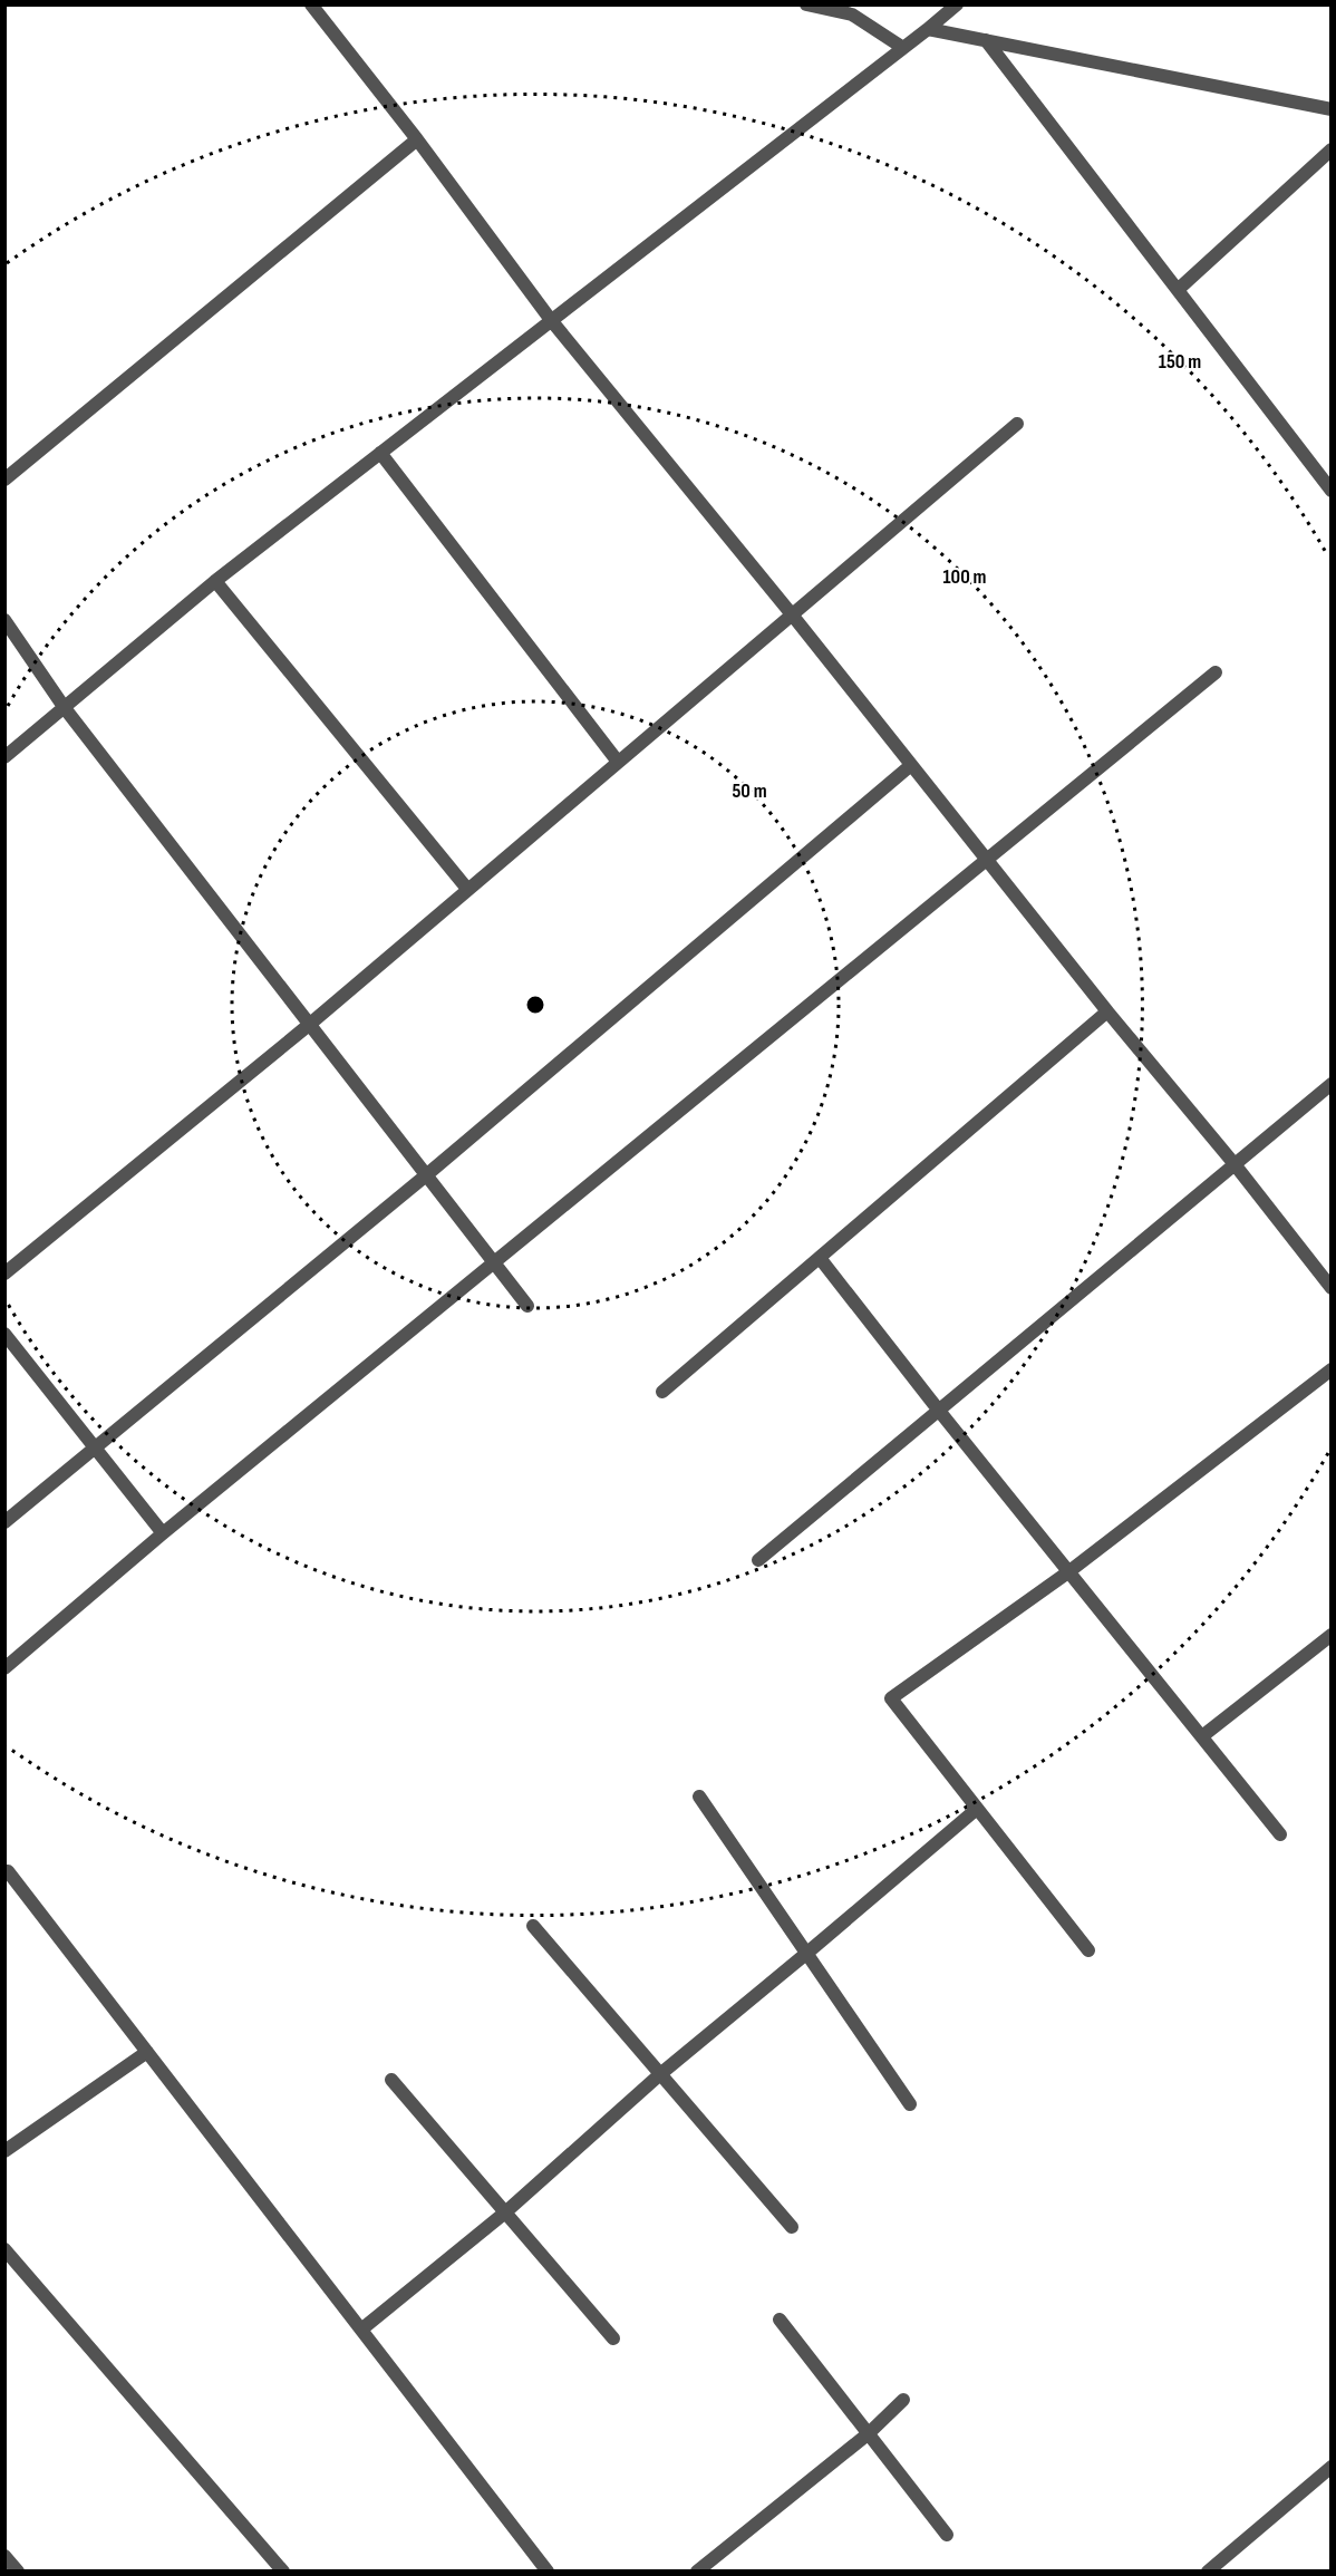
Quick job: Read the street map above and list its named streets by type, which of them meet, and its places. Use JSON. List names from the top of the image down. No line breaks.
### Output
{"rings":["150 m","100 m","50 m"]}
